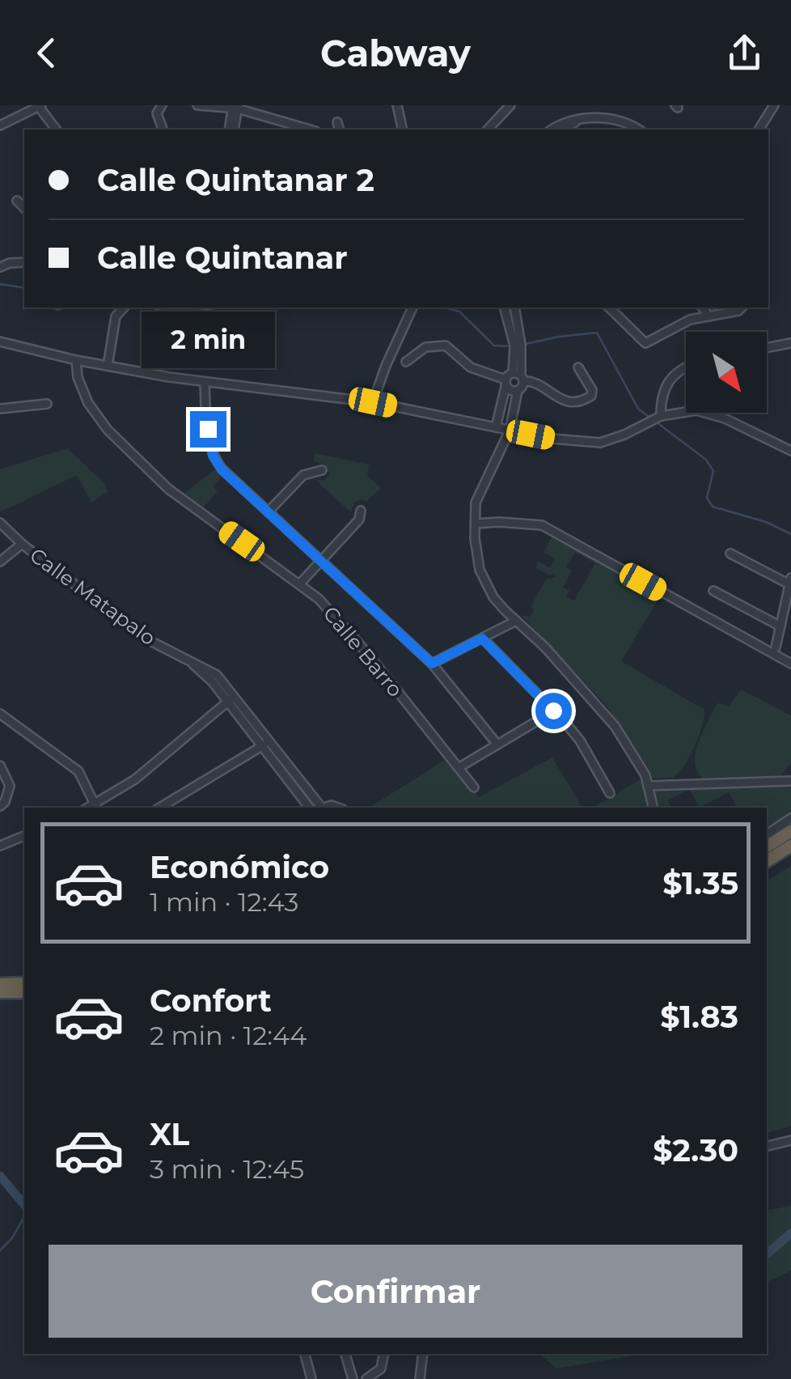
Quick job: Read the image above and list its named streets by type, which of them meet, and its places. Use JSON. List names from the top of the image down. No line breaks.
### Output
{"streets":{"street":["Calle Matapalo","Calle Barro"]},"north":"bottom right","page":{"header":"Cabway","banner":["Calle Quintanar 2","Calle Quintanar"],"bubble":"2 min","list":[{"name":"Económico","note":"1 min · 12:43","value":"$1.35"},{"name":"Confort","note":"2 min · 12:44","value":"$1.83"},{"name":"XL","note":"3 min · 12:45","value":"$2.30"}],"buttons":"Confirmar"}}
